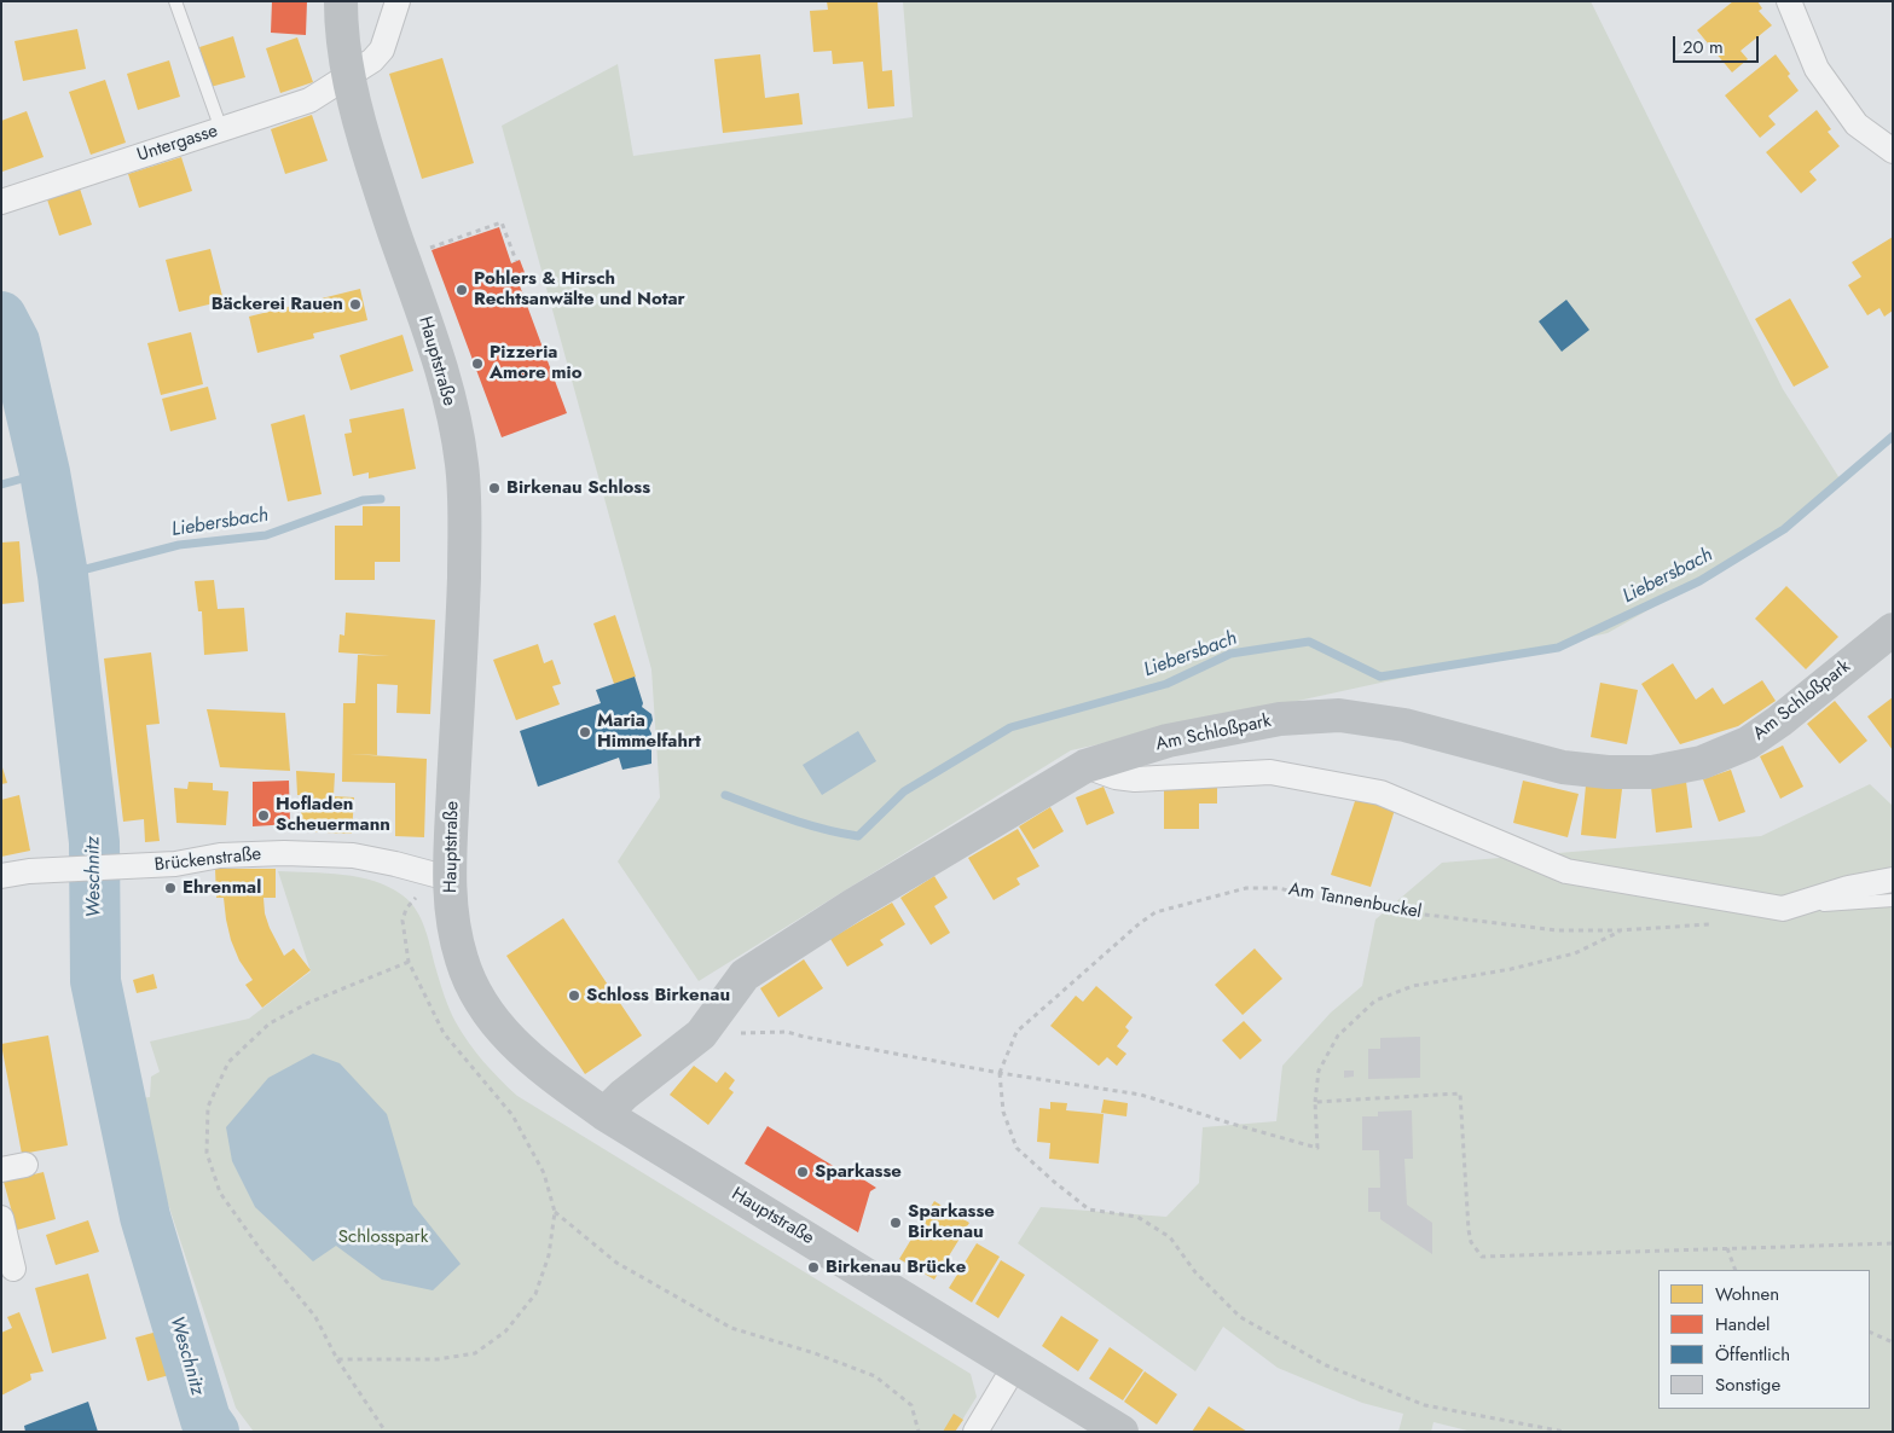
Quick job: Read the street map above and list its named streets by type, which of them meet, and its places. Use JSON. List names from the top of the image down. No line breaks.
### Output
{"streets":{"main road":["Hauptstraße","Am Schloßpark"],"street":["Untergasse","Brückenstraße"],"path":["Am Tannenbuckel"]},"crossings":[["Untergasse","Hauptstraße"],["Hauptstraße","Am Schloßpark"],["Hauptstraße","Brückenstraße"]],"water":["Liebersbach","Weschnitz"],"parks":["Schlosspark"],"places":["Pohlers & Hirsch Rechtsanwälte und Notar","Bäckerei Rauen","Pizzeria Amore mio","Birkenau Schloss","Maria Himmelfahrt","Hofladen Scheuermann","Ehrenmal","Schloss Birkenau","Sparkasse","Sparkasse Birkenau","Birkenau Brücke"],"legend":["Wohnen","Handel","Öffentlich","Sonstige"],"scale_bar":"20 m"}
